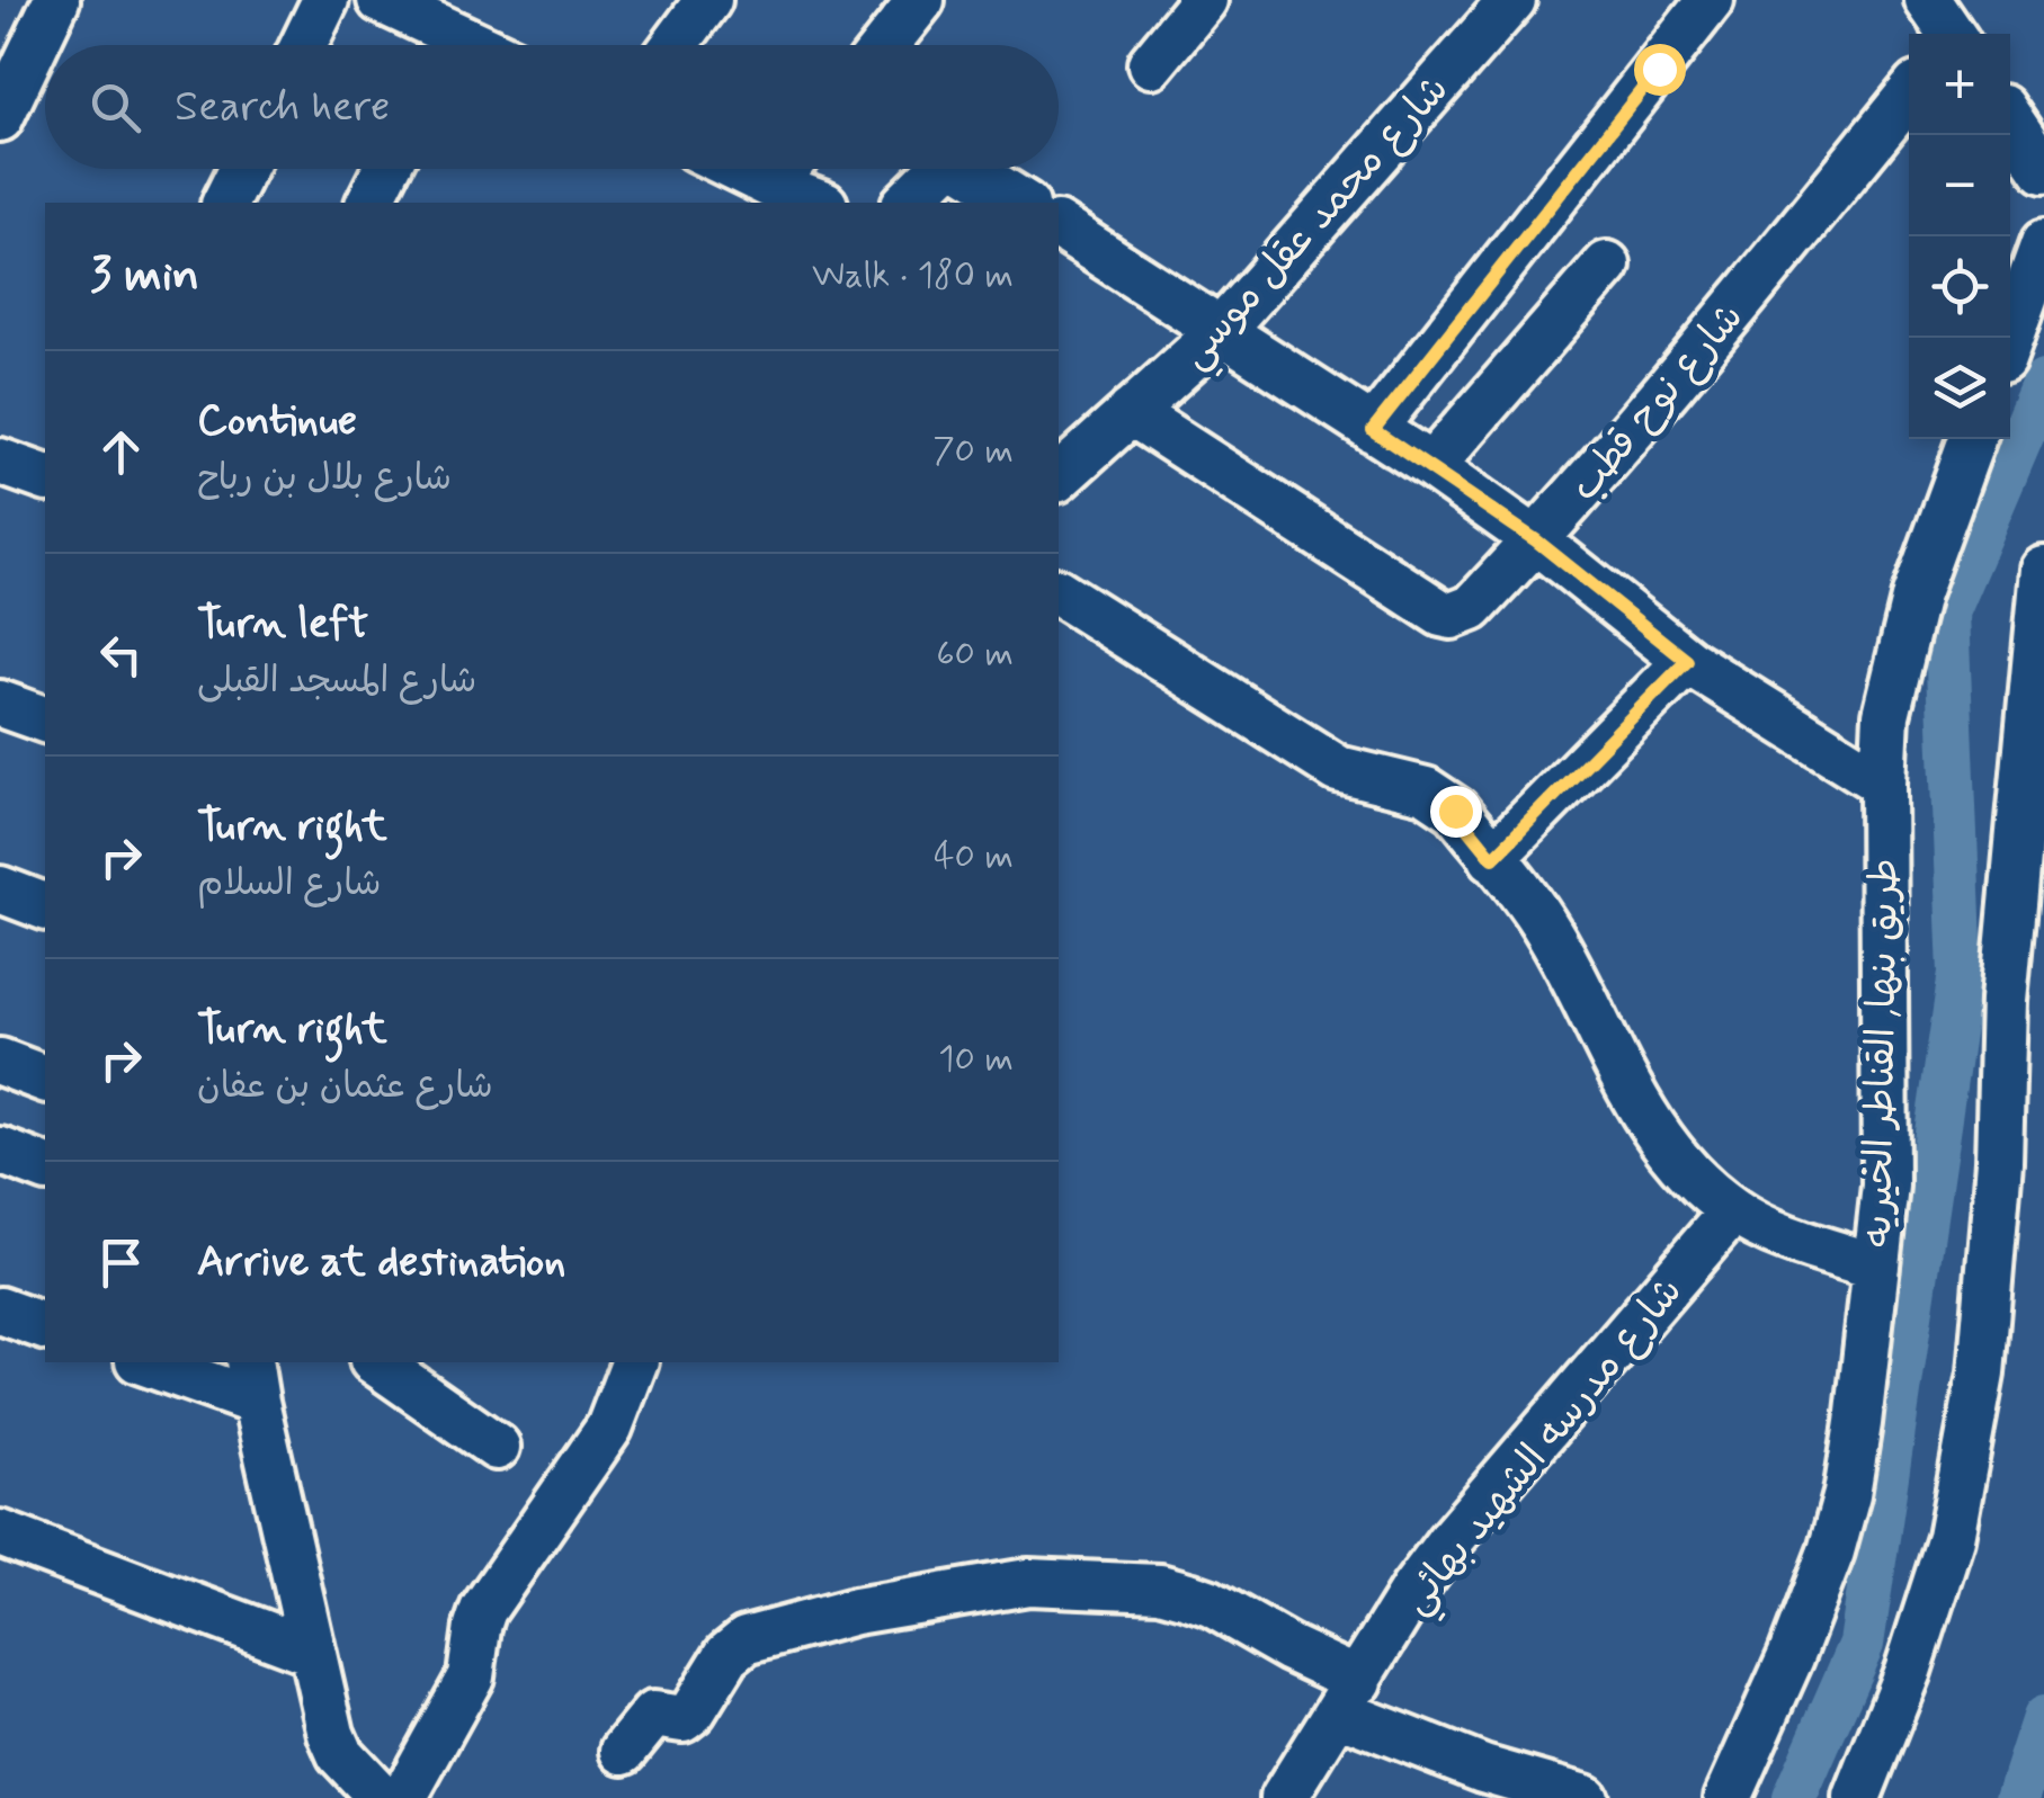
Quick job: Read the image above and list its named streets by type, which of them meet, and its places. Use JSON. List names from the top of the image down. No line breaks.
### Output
{"streets":{"street":["شارع محمد عقل موسي","شارع نوح قطب","طريق بنها, القناطر الخيريه","شارع مدرسه الشهيد بهائي"]},"crossings":[["شارع محمد عقل موسي","شارع نوح قطب"]],"page":{"map_buttons":["+","−"],"search":"Search here","heading":["3 min","Walk · 180 m"],"list":[["Continue","شارع بلال بن رباح","70 m"],["Turn left","شارع المسجد القبلى","60 m"],["Turn right","شارع السلام","40 m"],["Turn right","شارع عثمان بن عفان","10 m"],"Arrive at destination"]}}
